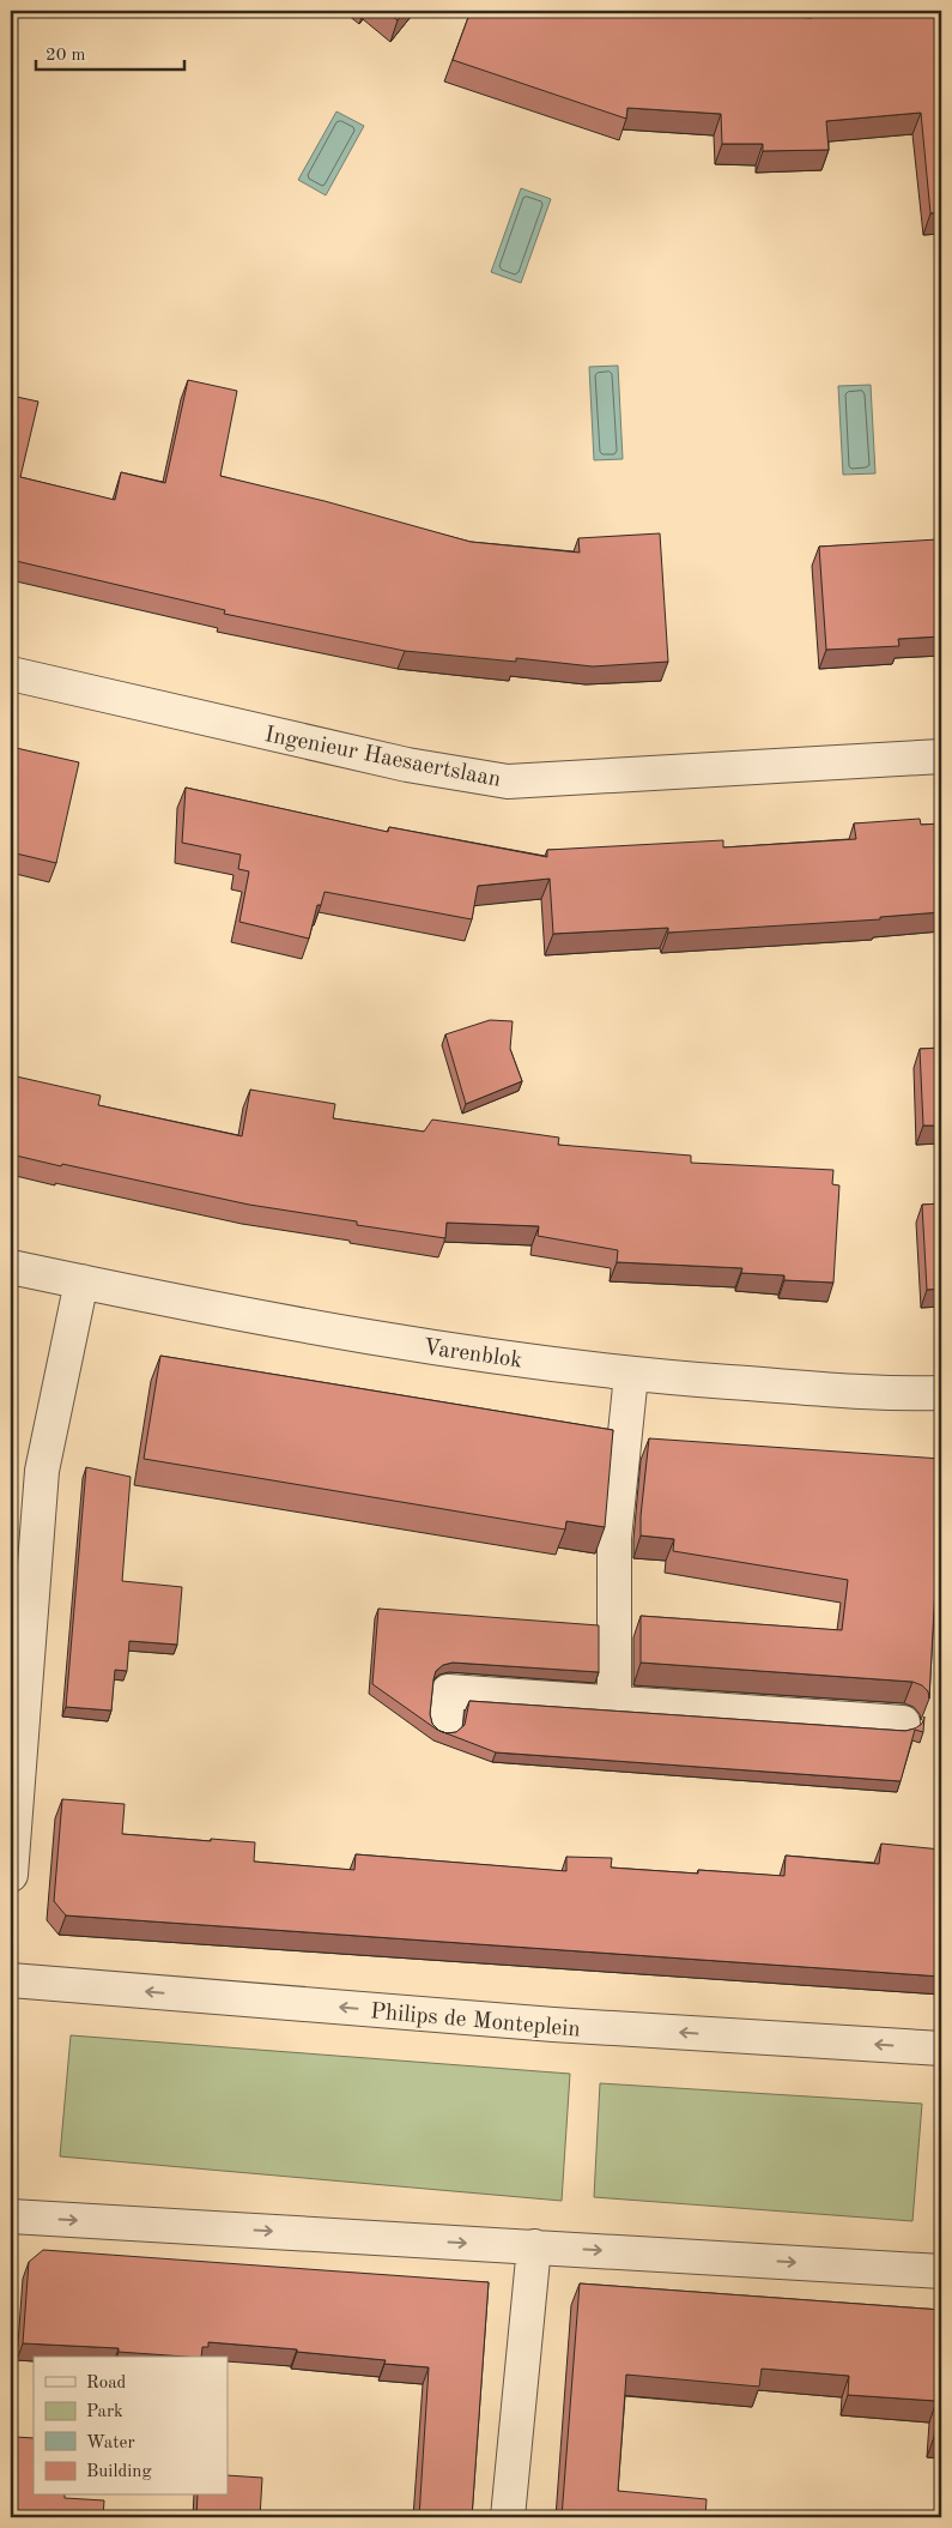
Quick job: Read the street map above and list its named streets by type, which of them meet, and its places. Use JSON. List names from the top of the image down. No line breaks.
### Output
{"streets":{"street":["Ingenieur Haesaertslaan","Varenblok","Philips de Monteplein"]},"legend":["Road","Park","Water","Building"],"scale_bar":"20 m"}
